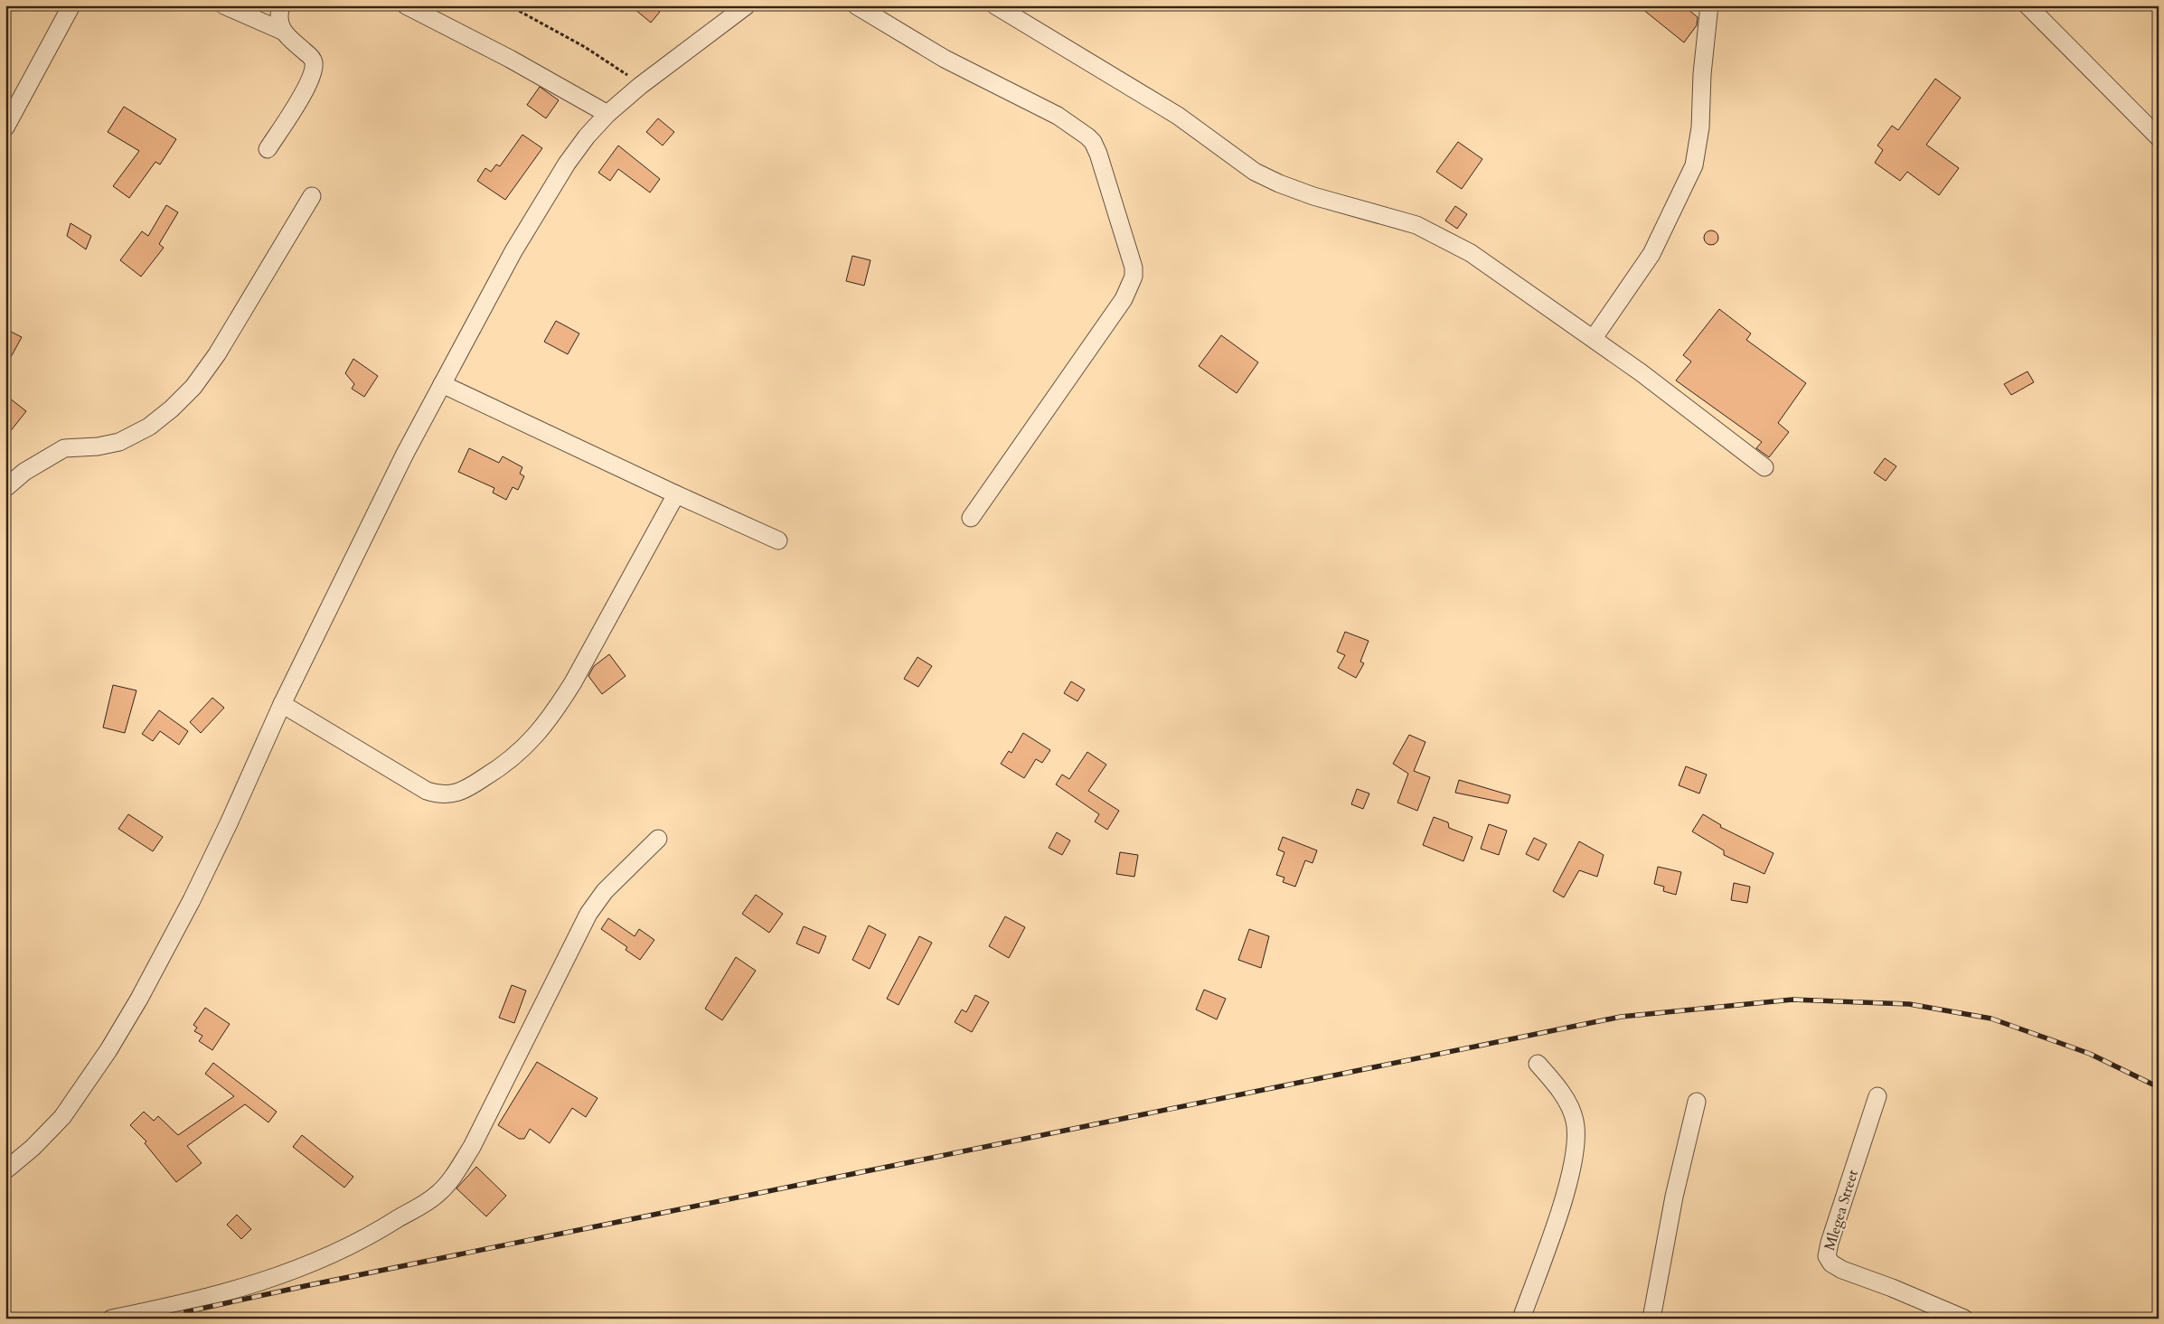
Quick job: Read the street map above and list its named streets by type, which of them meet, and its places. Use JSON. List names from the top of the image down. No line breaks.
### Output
{"streets":{"street":["Mlegea Street"]}}
